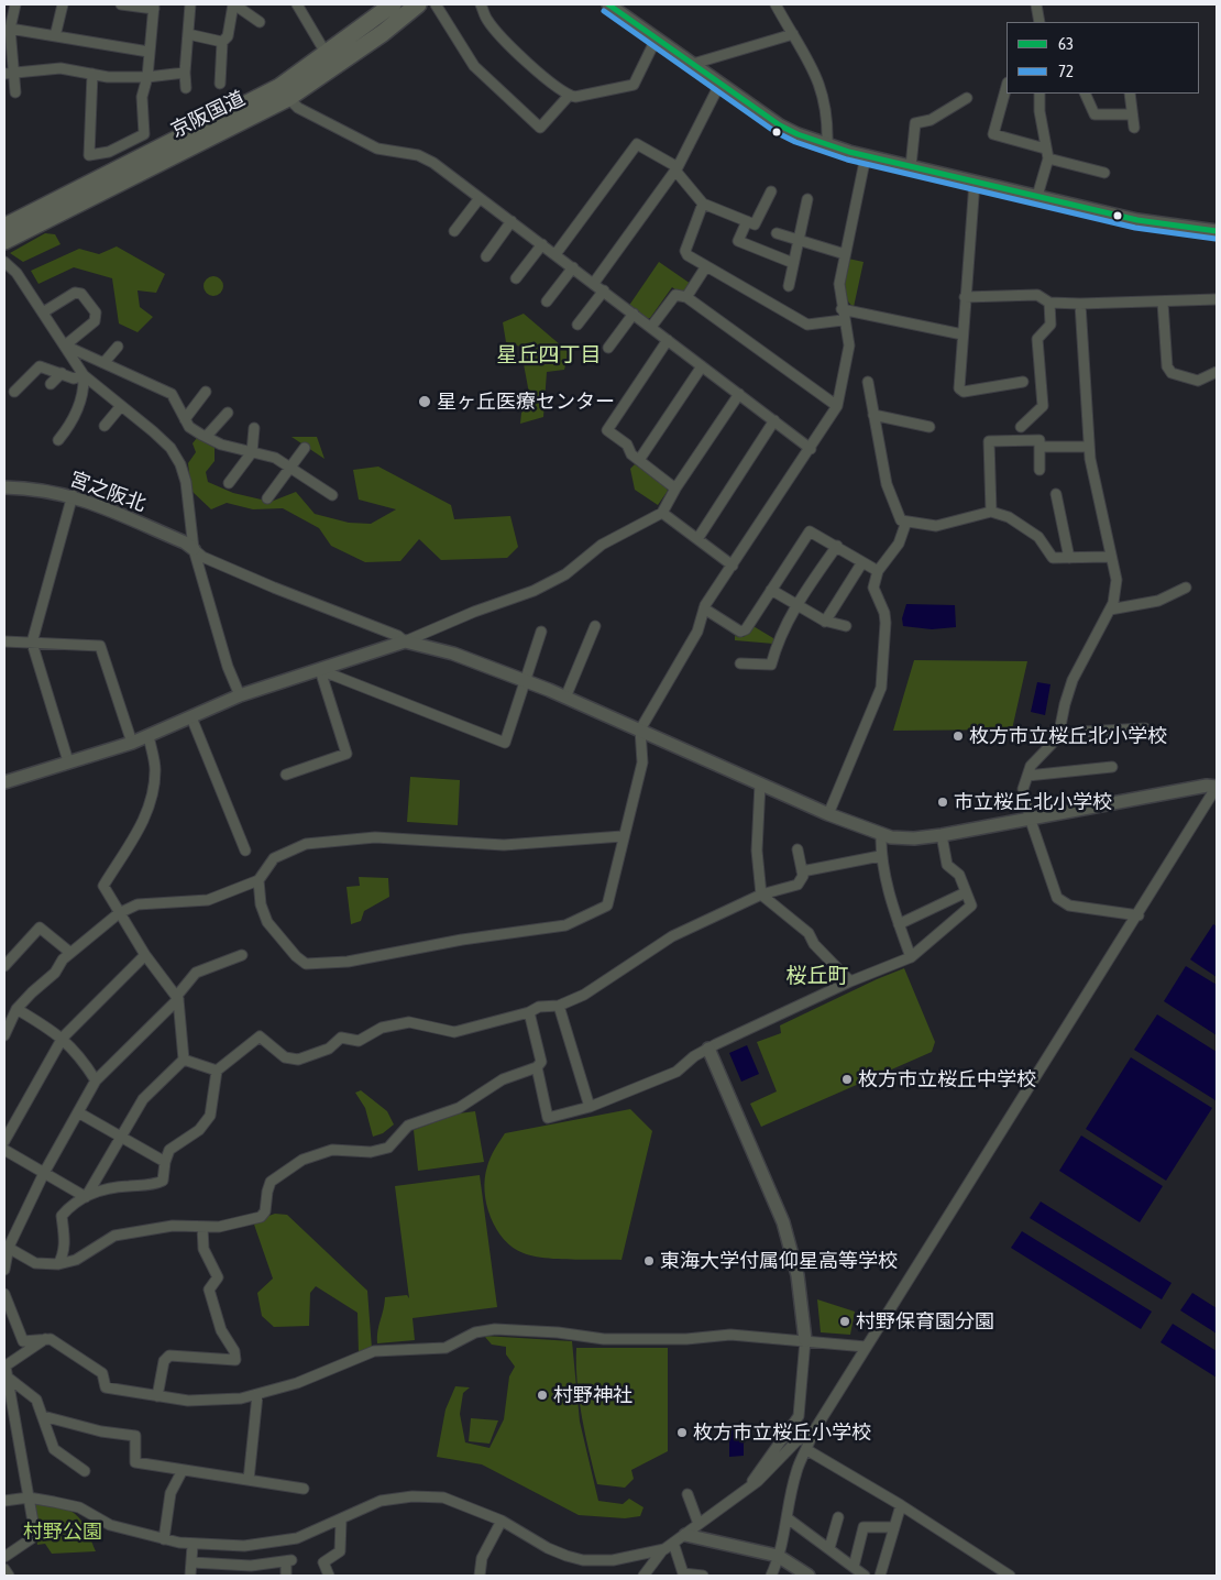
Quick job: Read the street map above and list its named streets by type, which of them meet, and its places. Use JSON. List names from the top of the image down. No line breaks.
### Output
{"streets":{"highway":["京阪国道"],"street":["宮之阪北"]},"districts":["星丘四丁目","桜丘町"],"parks":["村野公園"],"places":["星ヶ丘医療センター","枚方市立桜丘北小学校","市立桜丘北小学校","枚方市立桜丘中学校","東海大学付属仰星高等学校","村野保育園分園","村野神社","枚方市立桜丘小学校"],"lines":["transit line 63","transit line 72"],"legend":["63","72"]}
